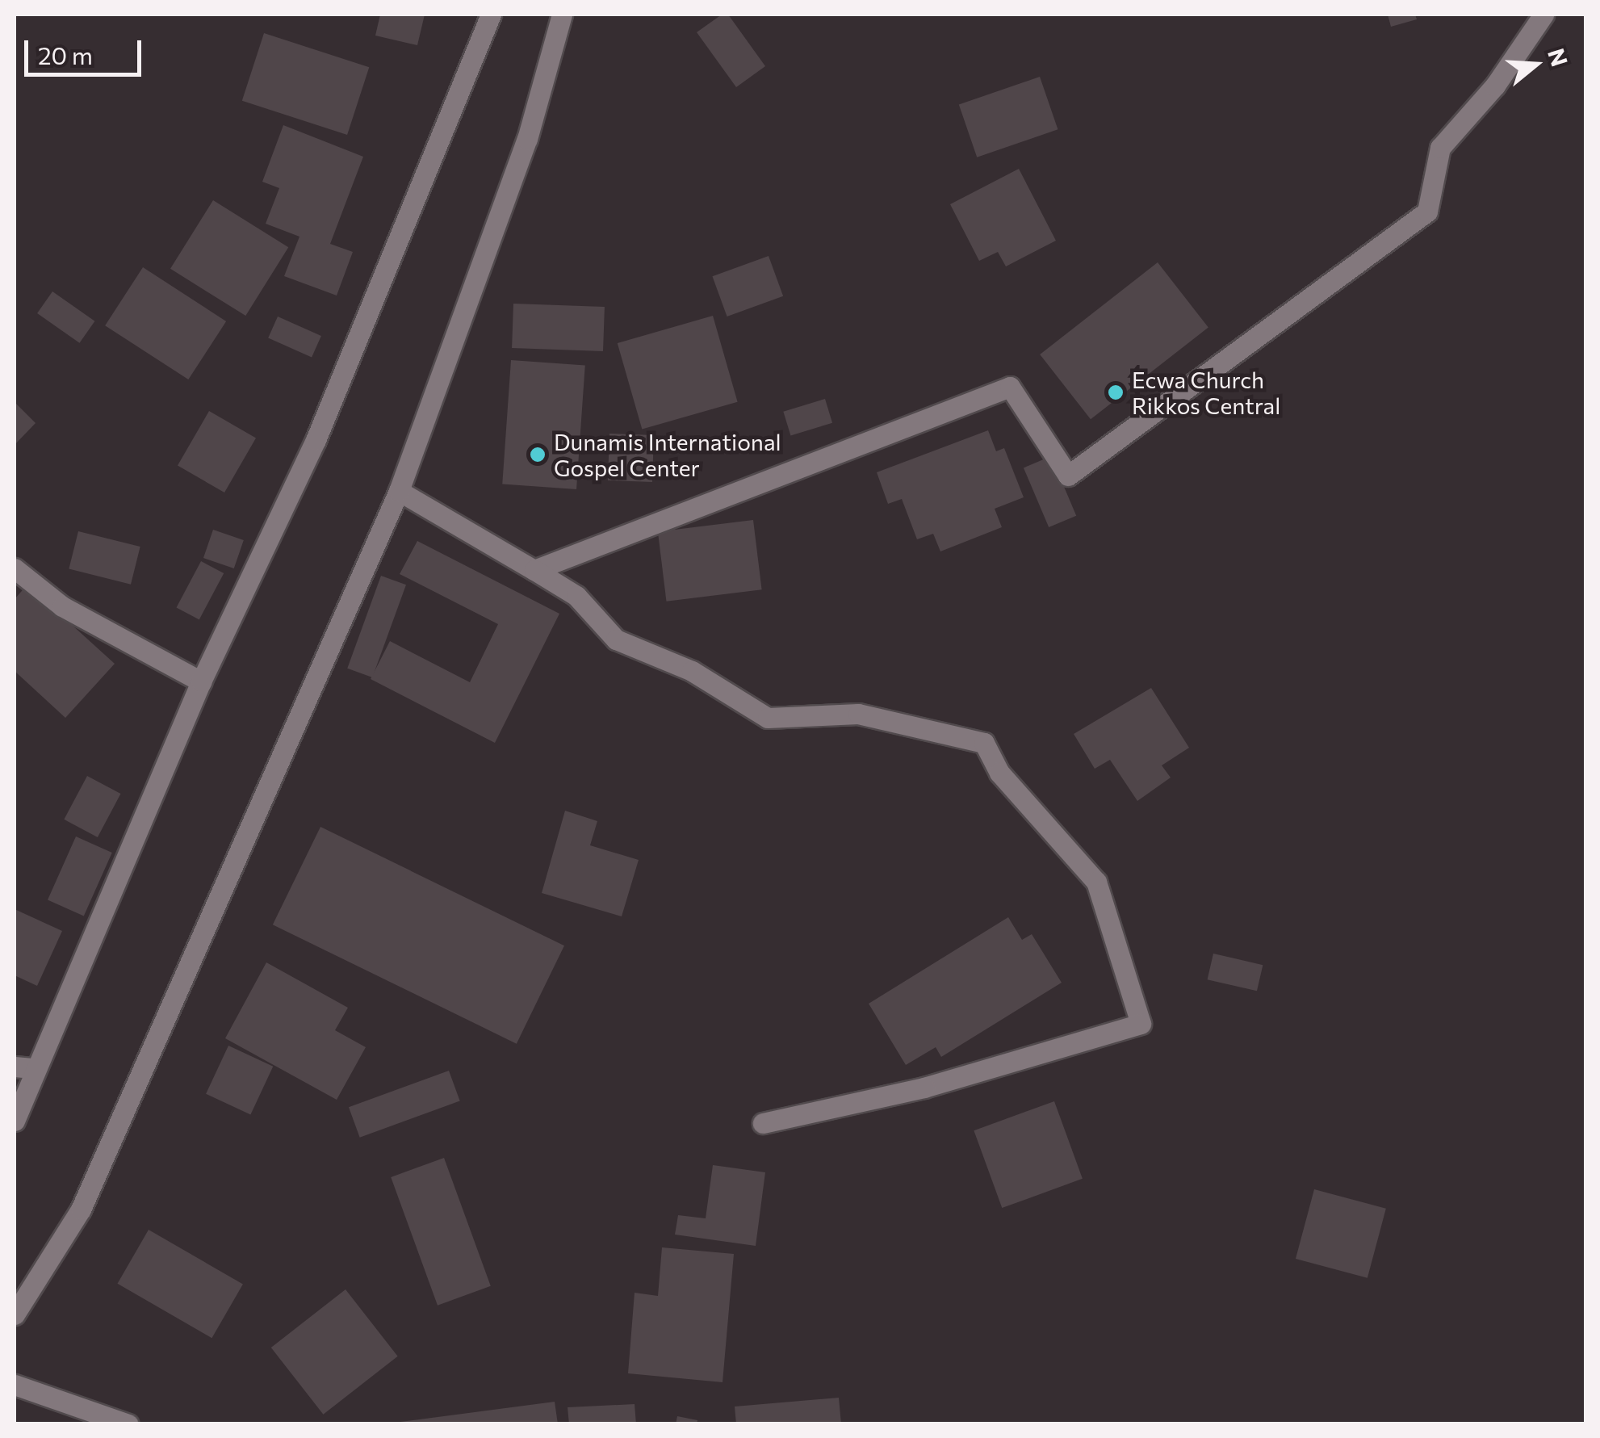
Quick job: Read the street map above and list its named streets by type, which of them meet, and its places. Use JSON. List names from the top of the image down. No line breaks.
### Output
{"places":["Ecwa Church Rikkos Central","Dunamis International Gospel Center"],"scale_bar":"20 m","north":"right"}
